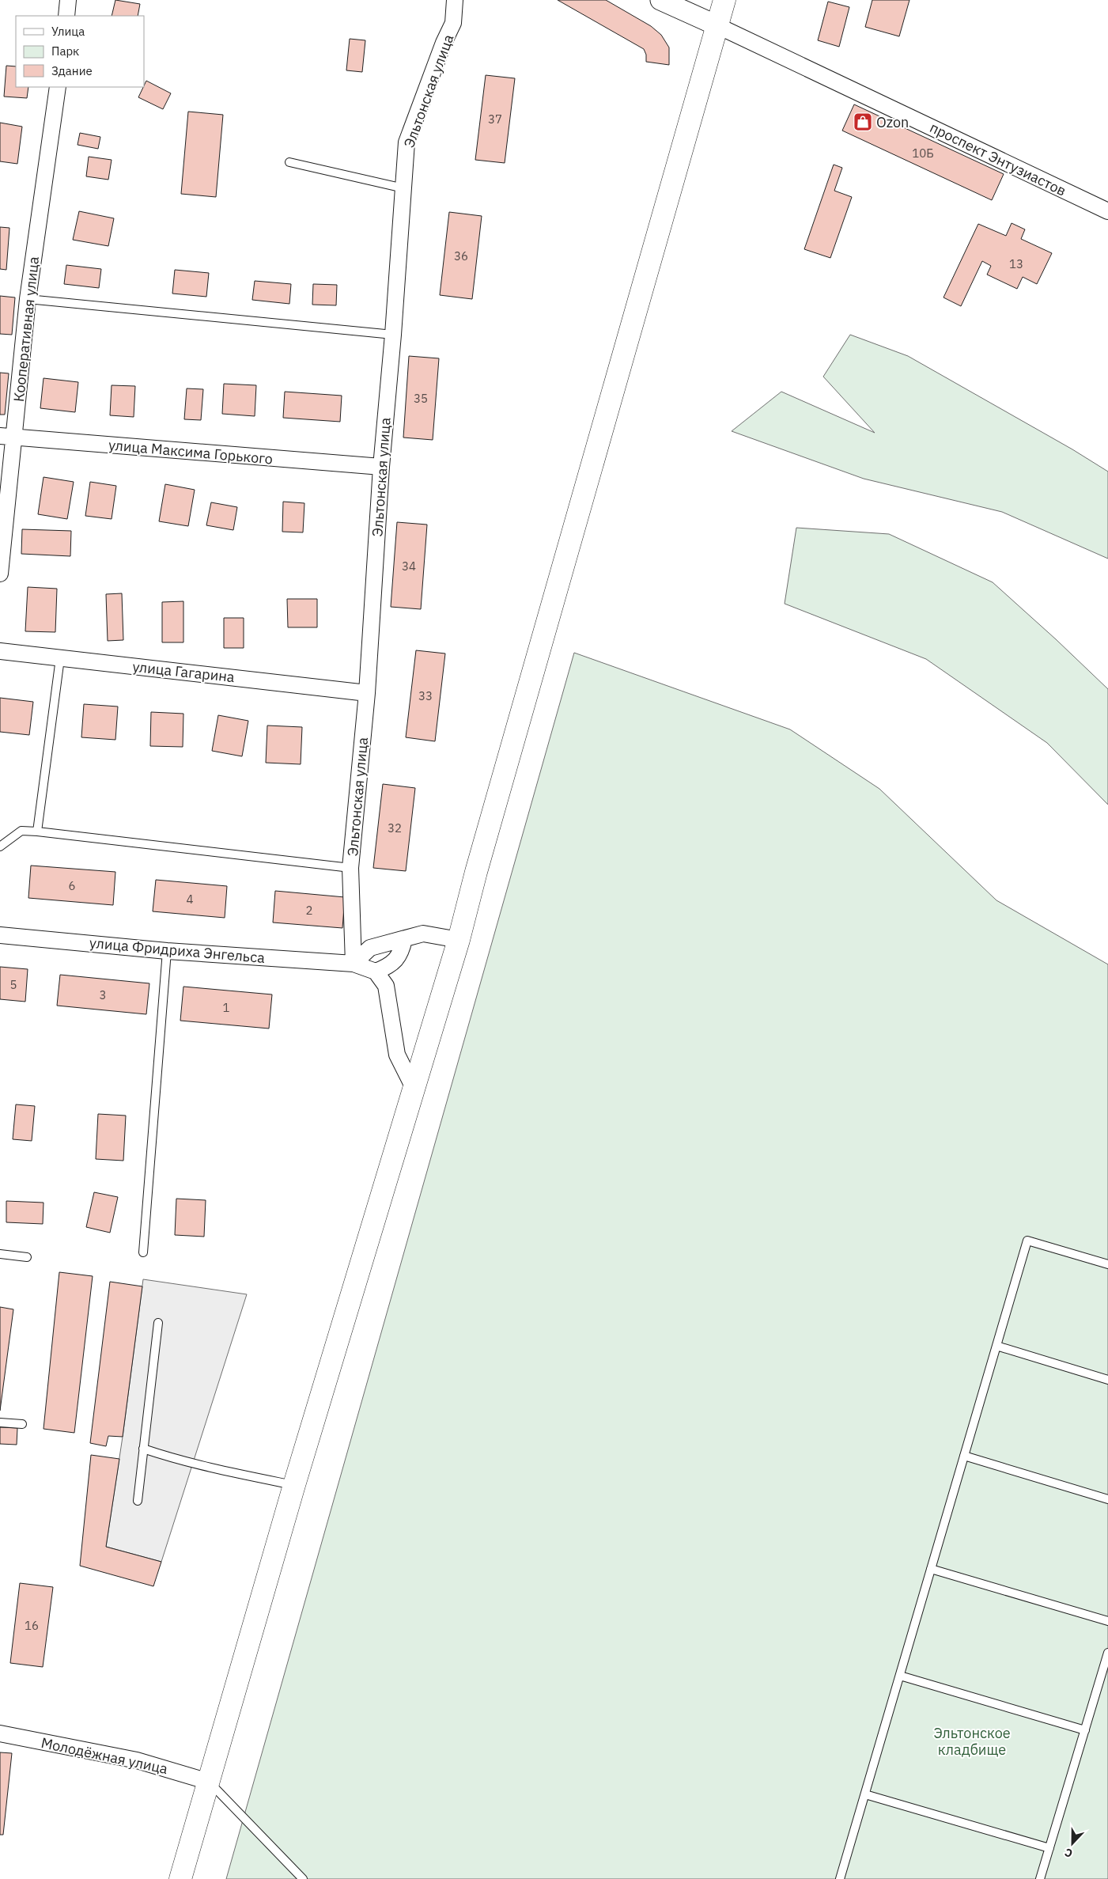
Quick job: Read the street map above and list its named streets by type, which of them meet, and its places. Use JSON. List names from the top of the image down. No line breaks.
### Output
{"streets":{"street":["Эльтонская улица","проспект Энтузиастов","Кооперативная улица","улица Максима Горького","улица Гагарина","улица Фридриха Энгельса","Молодёжная улица"]},"crossings":[["Эльтонская улица","улица Максима Горького"],["Эльтонская улица","улица Гагарина"],["Эльтонская улица","улица Фридриха Энгельса"],["Кооперативная улица","улица Максима Горького"]],"parks":["Эльтонское кладбище"],"places":{"shop":["Ozon"]},"house_numbers":["37","10Б","36","13","35","34","33","32","6","4","2","5","3","1","16"],"legend":["Улица","Парк","Здание"],"north":"bottom"}
